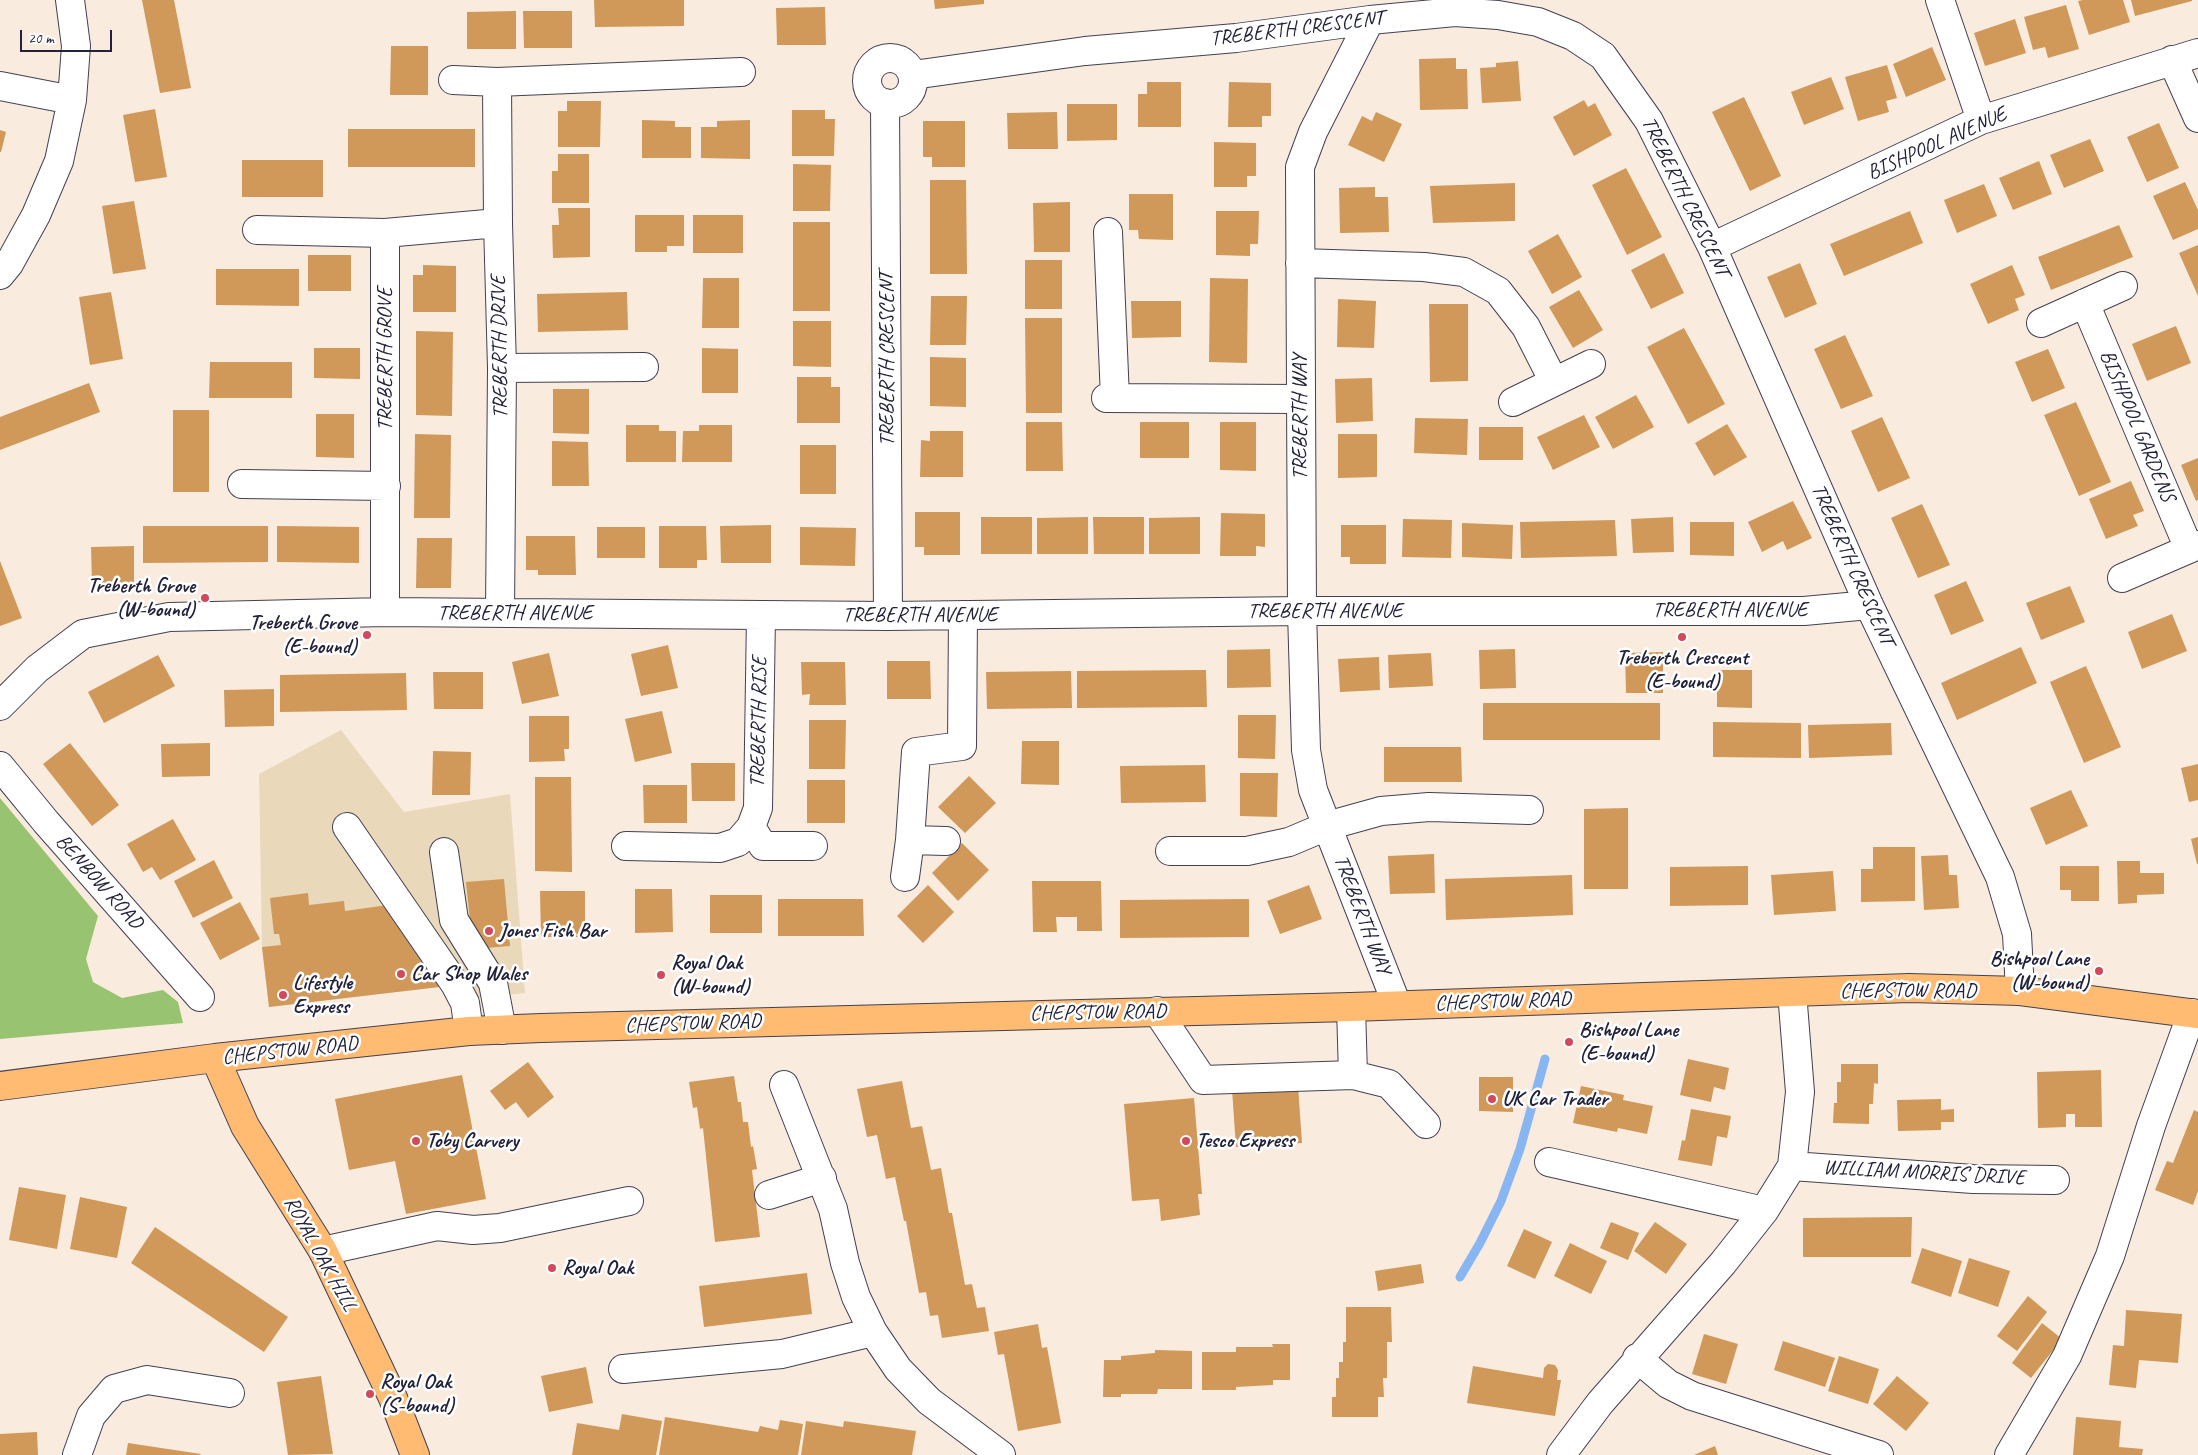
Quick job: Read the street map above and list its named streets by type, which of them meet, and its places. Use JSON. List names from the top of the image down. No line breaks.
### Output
{"streets":{"main road":["CHEPSTOW ROAD","ROYAL OAK HILL"],"street":["TREBERTH CRESCENT","BISHPOOL AVENUE","TREBERTH DRIVE","TREBERTH GROVE","TREBERTH WAY","BISHPOOL GARDENS","TREBERTH AVENUE","TREBERTH RISE","BENBOW ROAD","WILLIAM MORRIS DRIVE"]},"crossings":[["TREBERTH CRESCENT","BISHPOOL AVENUE"],["TREBERTH CRESCENT","TREBERTH WAY"],["TREBERTH CRESCENT","TREBERTH AVENUE"],["TREBERTH CRESCENT","CHEPSTOW ROAD"],["TREBERTH DRIVE","TREBERTH AVENUE"],["TREBERTH GROVE","TREBERTH AVENUE"],["TREBERTH WAY","TREBERTH AVENUE"],["TREBERTH WAY","CHEPSTOW ROAD"],["TREBERTH AVENUE","TREBERTH RISE"],["CHEPSTOW ROAD","WILLIAM MORRIS DRIVE"],["CHEPSTOW ROAD","ROYAL OAK HILL"]],"places":["Treberth Grove (W-bound)","Treberth Grove (E-bound)","Treberth Crescent (E-bound)","Jones Fish Bar","Bishpool Lane (W-bound)","Car Shop Wales","Royal Oak (W-bound)","Lifestyle Express","Bishpool Lane (E-bound)","UK Car Trader","Toby Carvery","Tesco Express","Royal Oak","Royal Oak (S-bound)"],"scale_bar":"20 m"}
